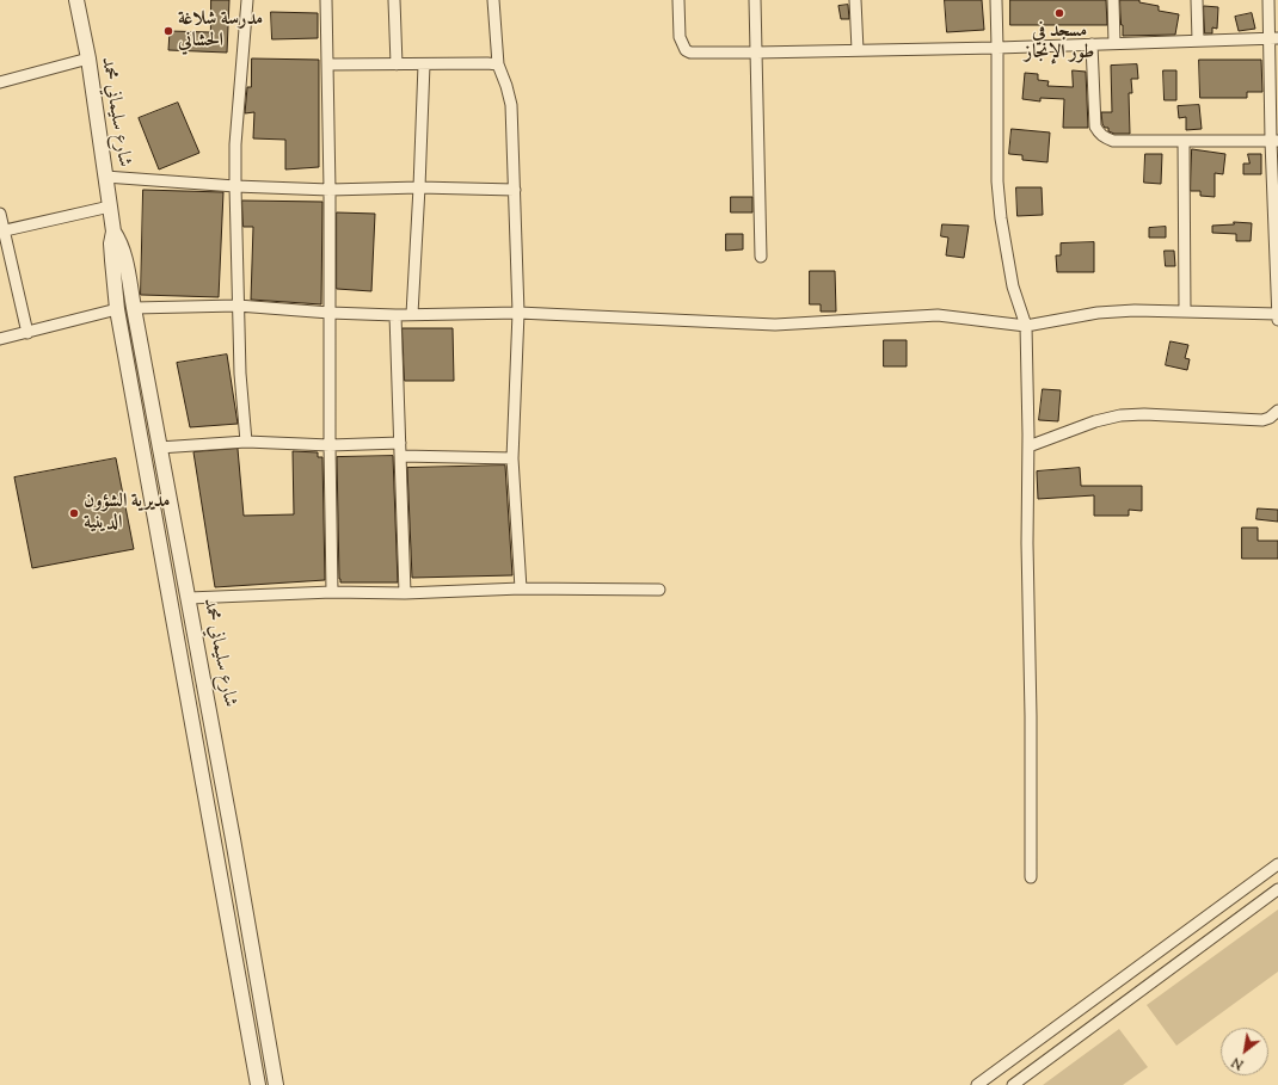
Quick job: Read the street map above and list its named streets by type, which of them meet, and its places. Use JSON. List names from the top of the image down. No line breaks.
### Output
{"streets":{"street":["شارع سليماني محمد"]},"places":["مسجد في طور الإنجاز","مدرسة شلاغة الحشاني","مديرية الشؤون الدينية"],"north":"bottom left"}
